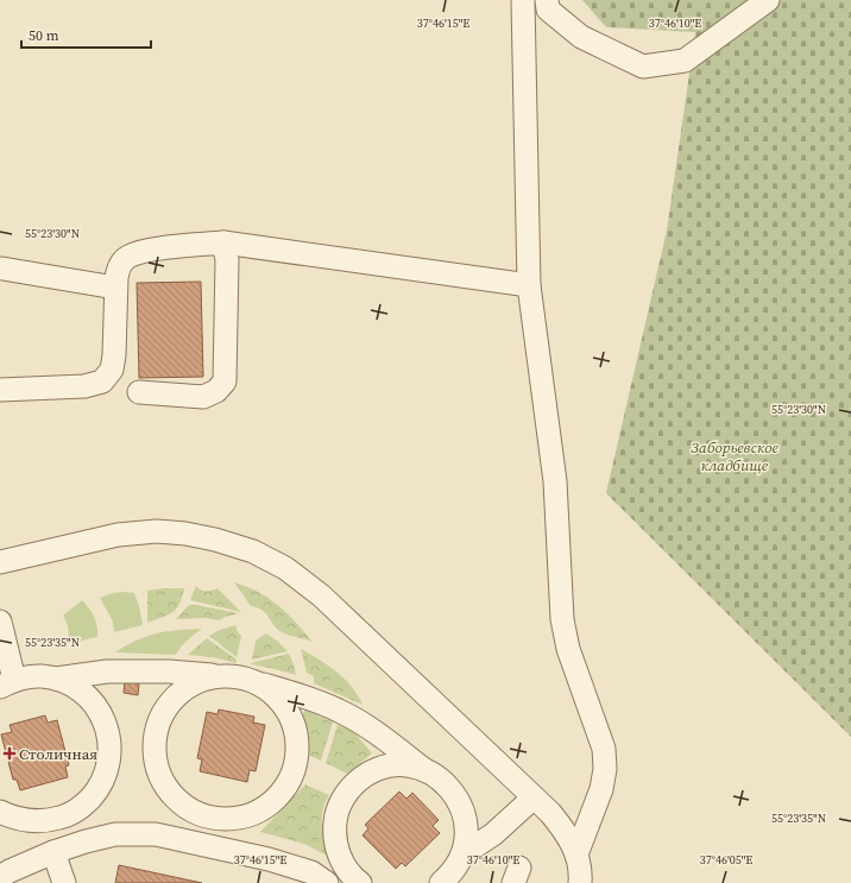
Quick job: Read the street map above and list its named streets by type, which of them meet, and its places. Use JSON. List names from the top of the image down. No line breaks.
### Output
{"parks":["Заборьевское кладбище"],"places":{"health":["Столичная"]},"scale_bar":"50 m","coordinates":["37°46'15\"E","37°46'10\"E","55°23'30\"N","55°23'35\"N","37°46'05\"E"]}
